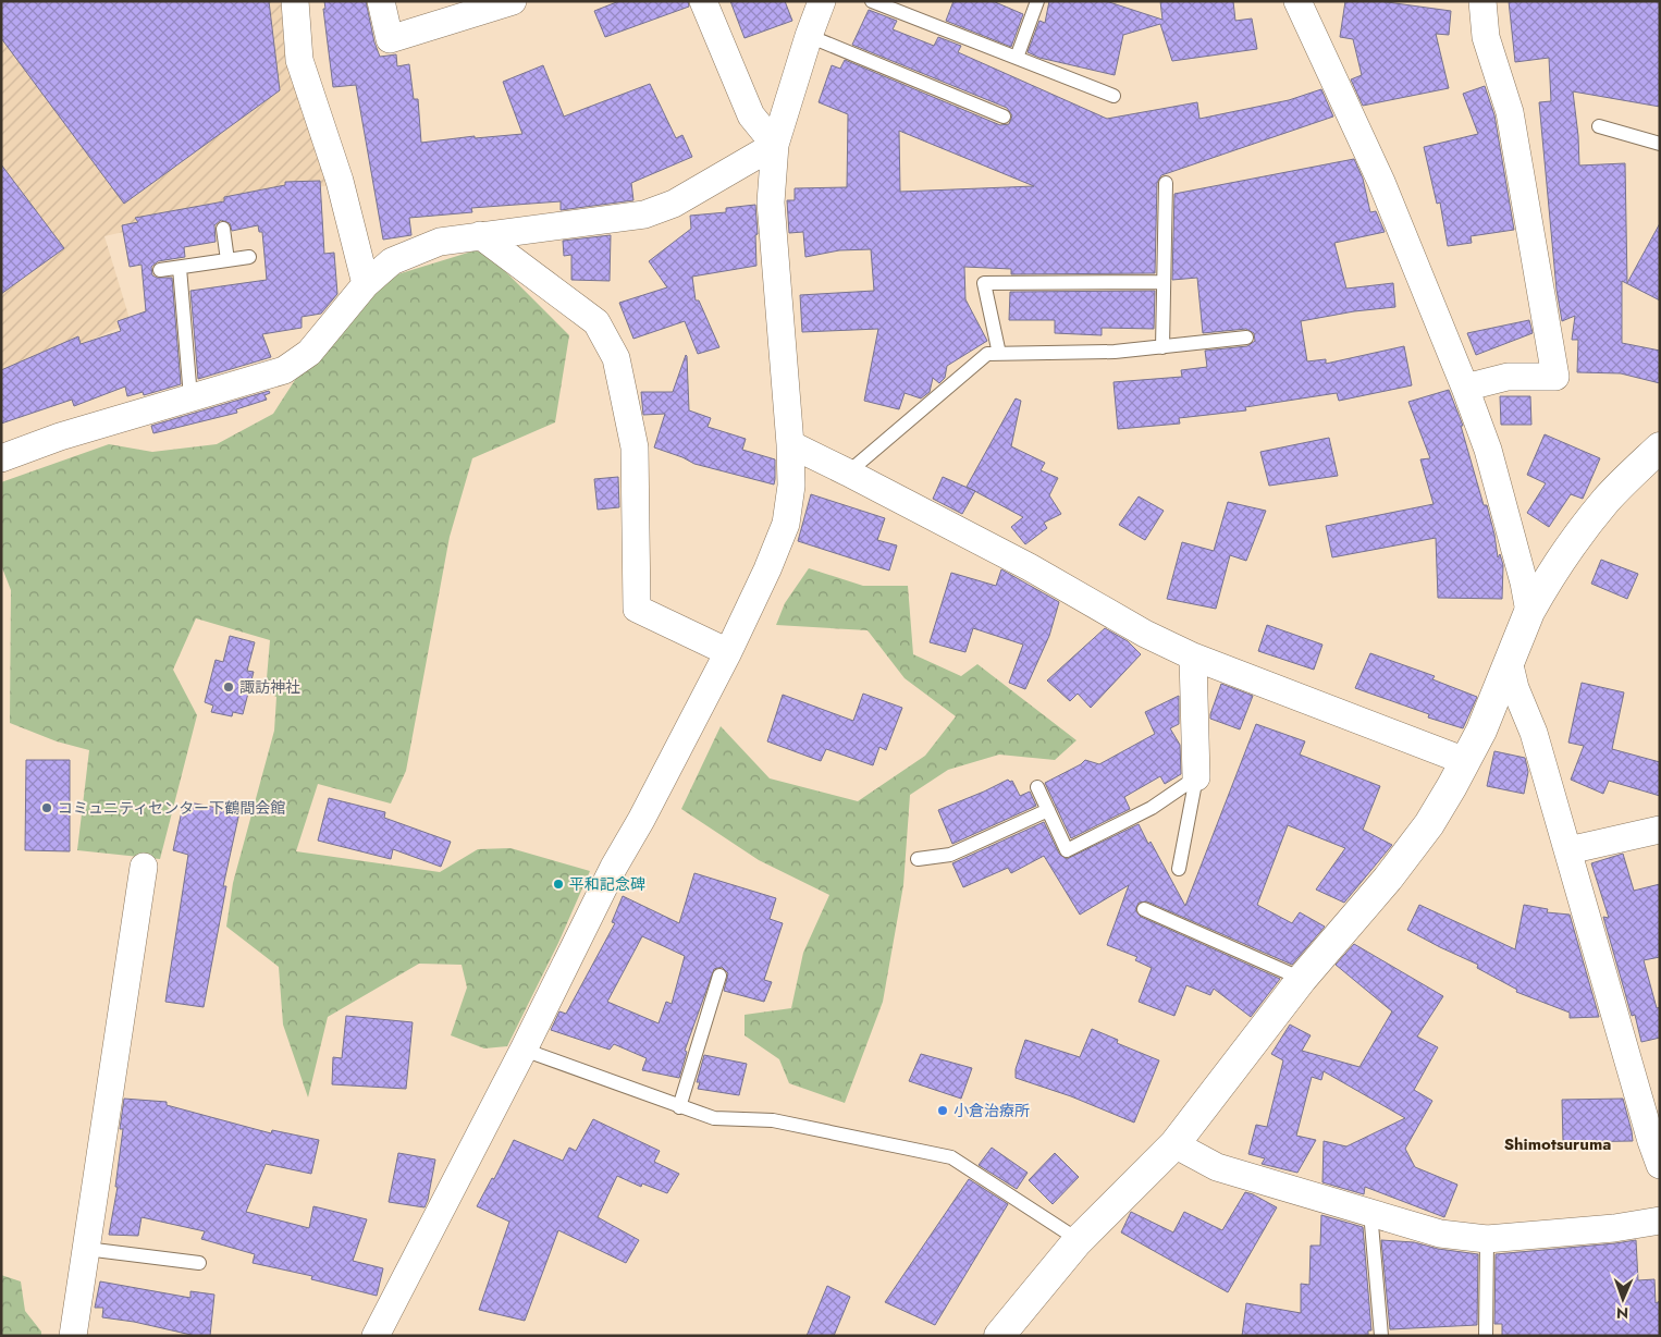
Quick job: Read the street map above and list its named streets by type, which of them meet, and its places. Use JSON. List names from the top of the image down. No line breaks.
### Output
{"districts":["Shimotsuruma"],"places":["諏訪神社","コミュニティセンター下鶴間会館","平和記念碑","小倉治療所"],"north":"bottom"}
